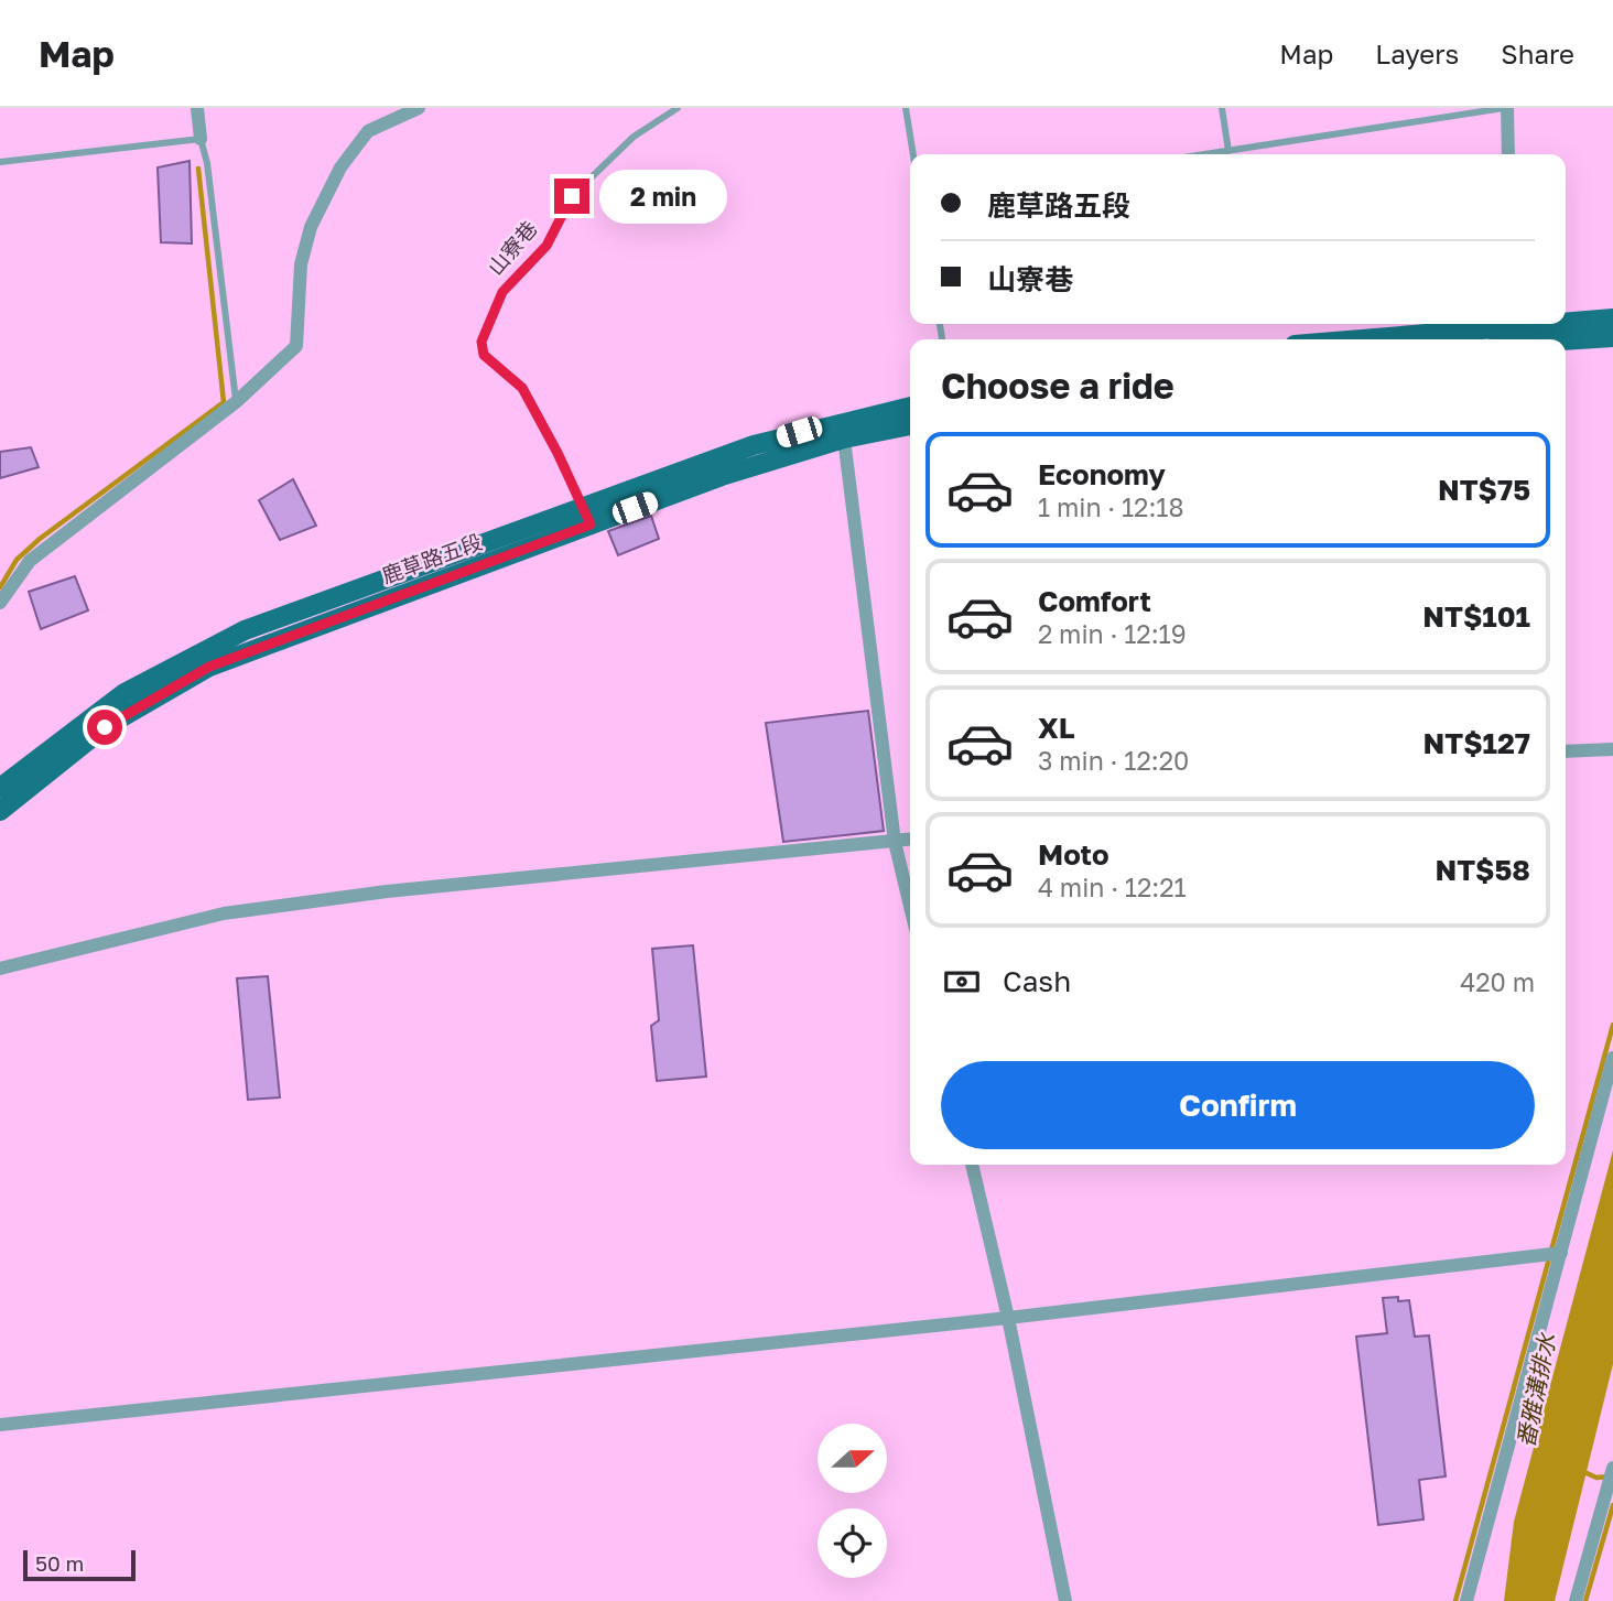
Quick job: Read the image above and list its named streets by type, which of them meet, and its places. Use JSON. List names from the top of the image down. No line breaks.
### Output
{"streets":{"main road":["鹿草路五段"],"lane":["山寮巷"]},"crossings":[["山寮巷","鹿草路五段"]],"water":["番雅溝排水"],"scale_bar":"50 m","north":"right","page":{"header":"Map","nav":["Map","Layers","Share"],"banner":["鹿草路五段","山寮巷"],"bubble":"2 min","heading":"Choose a ride","list":[{"name":"Economy","note":"1 min · 12:18","value":"NT$75"},{"name":"Comfort","note":"2 min · 12:19","value":"NT$101"},{"name":"XL","note":"3 min · 12:20","value":"NT$127"},{"name":"Moto","note":"4 min · 12:21","value":"NT$58"}],"pay":["Cash","420 m"],"buttons":"Confirm","scale":"50 m"}}
